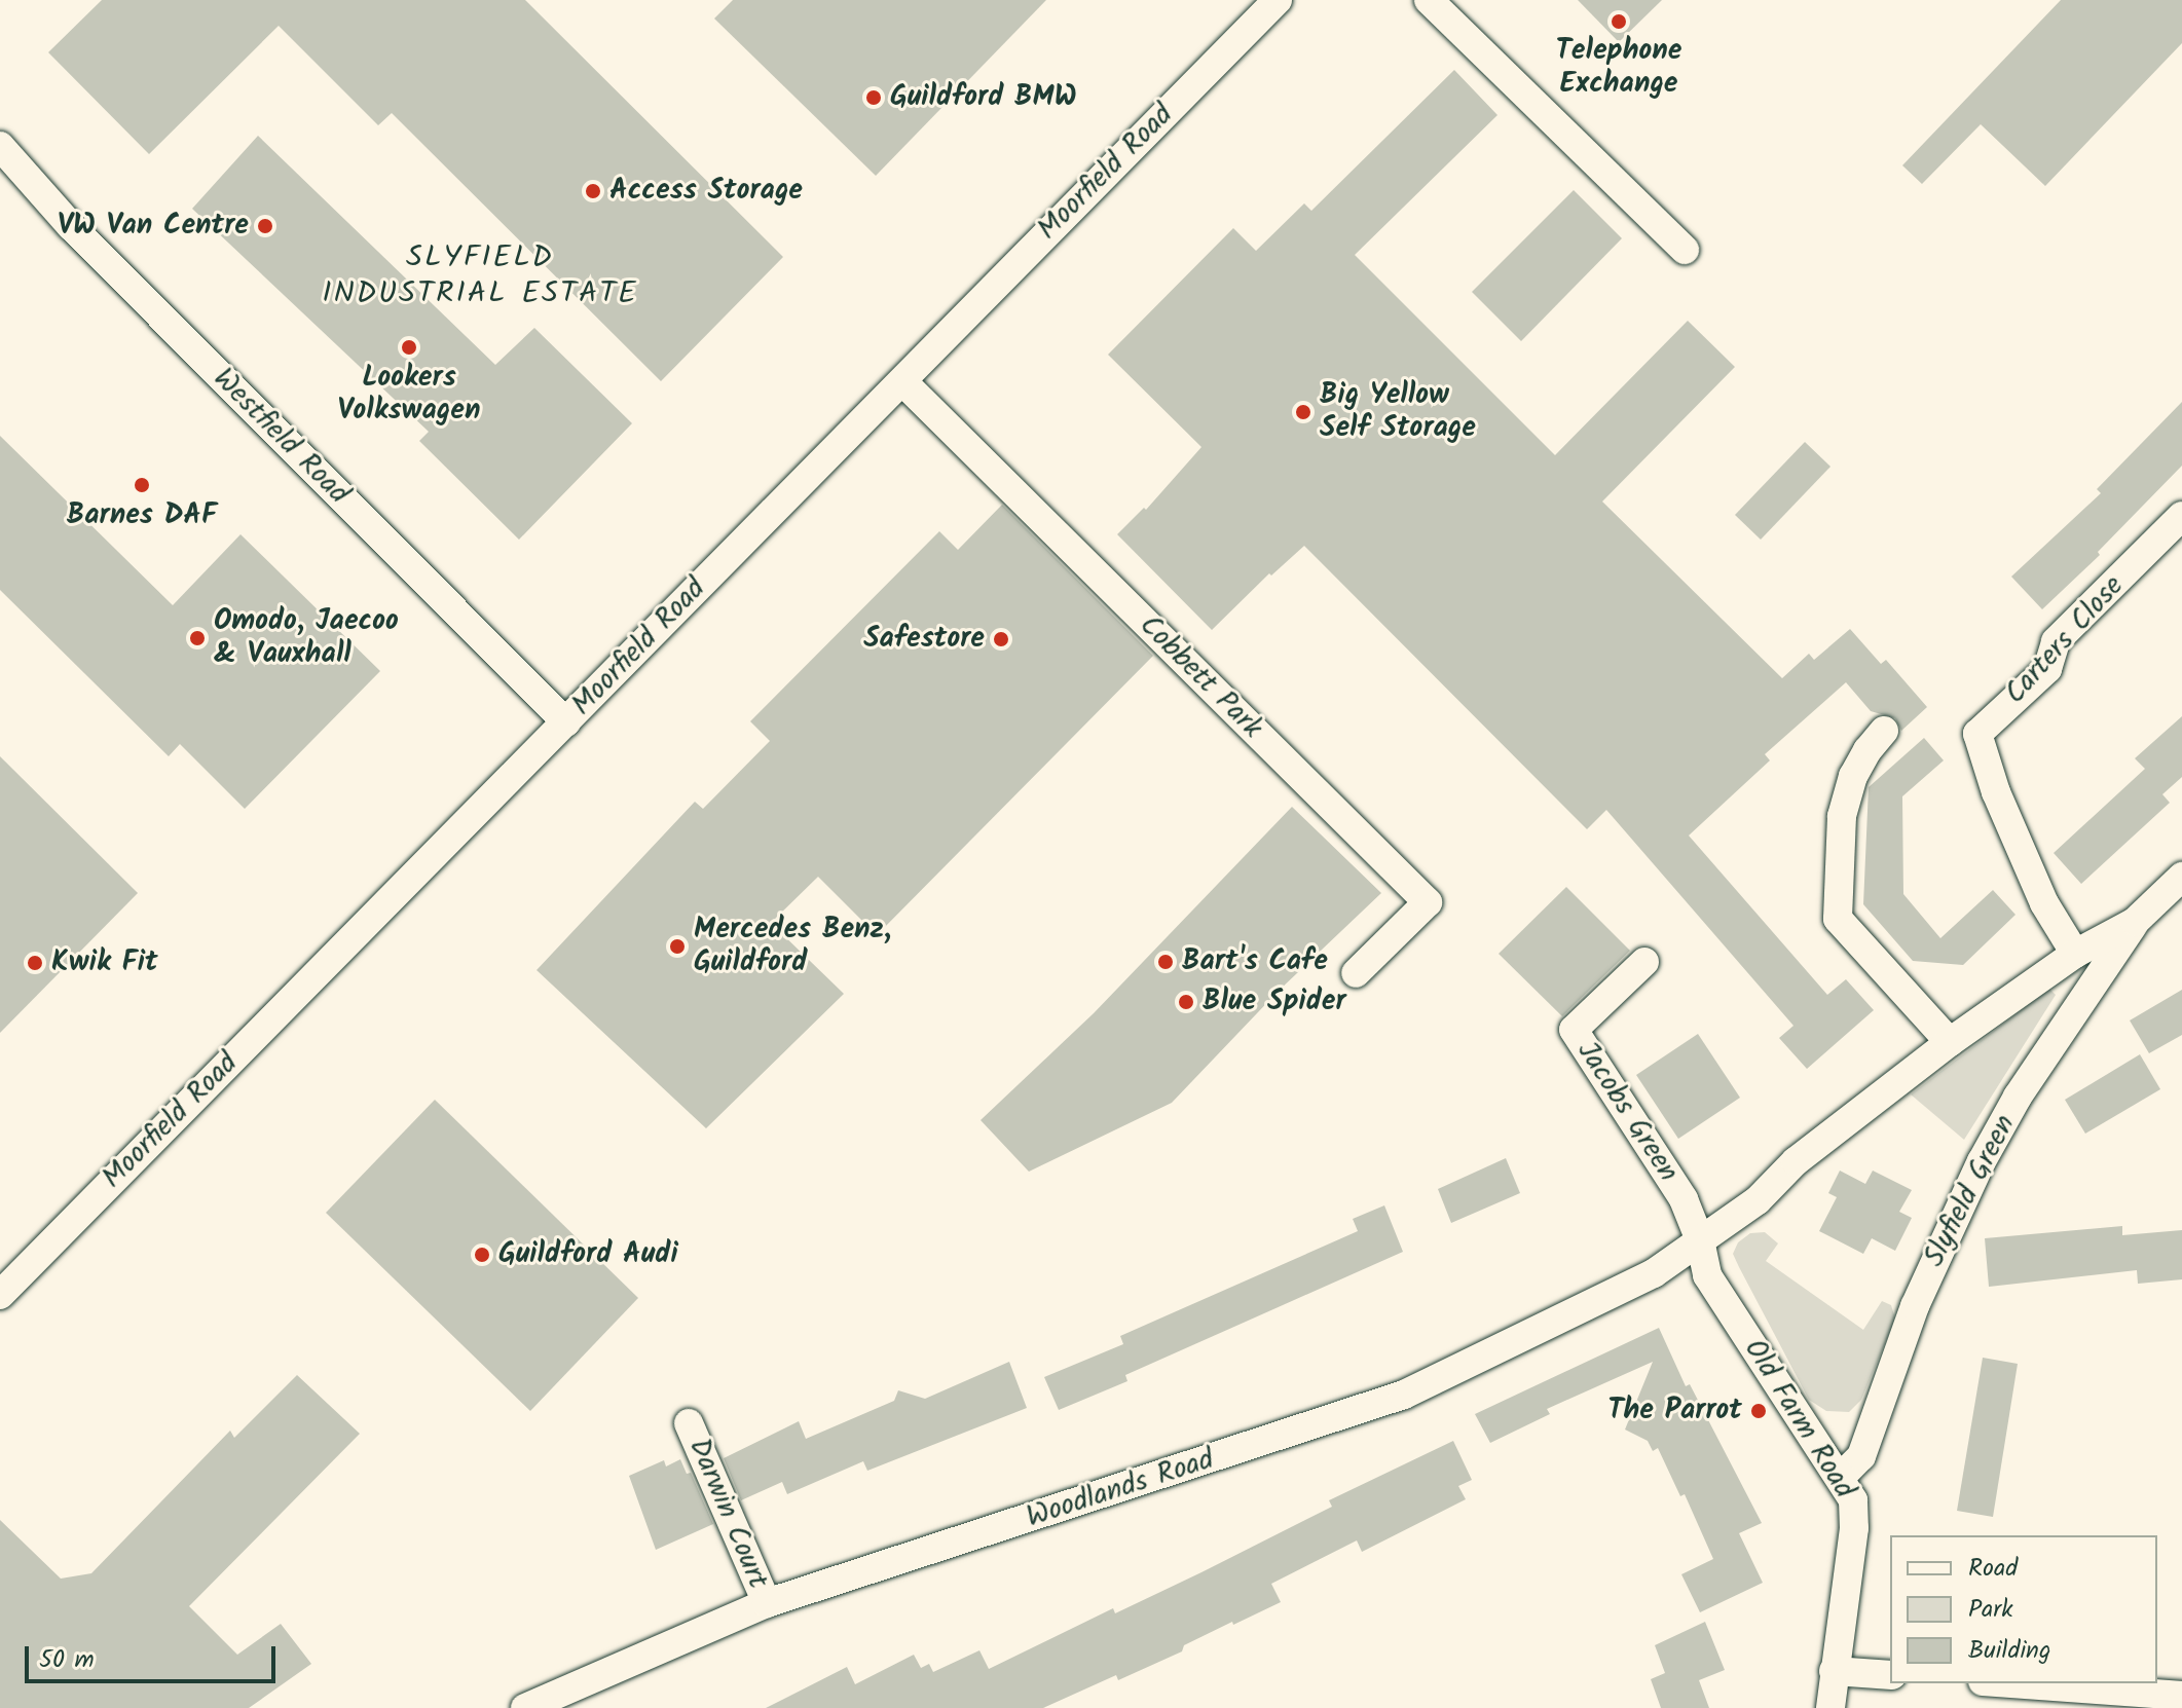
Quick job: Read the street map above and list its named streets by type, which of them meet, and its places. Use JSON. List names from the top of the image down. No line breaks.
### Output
{"streets":{"street":["Moorfield Road","Westfield Road","Carters Close","Cobbett Park","Jacobs Green","Slyfield Green","Old Farm Road","Woodlands Road","Darwin Court"]},"crossings":[["Moorfield Road","Westfield Road"],["Moorfield Road","Cobbett Park"],["Carters Close","Slyfield Green"],["Jacobs Green","Slyfield Green"],["Jacobs Green","Old Farm Road"],["Jacobs Green","Woodlands Road"],["Slyfield Green","Old Farm Road"],["Slyfield Green","Woodlands Road"],["Old Farm Road","Woodlands Road"],["Woodlands Road","Darwin Court"]],"districts":["SLYFIELD INDUSTRIAL ESTATE"],"places":["Telephone Exchange","Guildford BMW","Access Storage","VW Van Centre","Lookers Volkswagen","Big Yellow Self Storage","Barnes DAF","Omodo, Jaecoo & Vauxhall","Safestore","Mercedes Benz, Guildford","Bart's Cafe","Kwik Fit","Blue Spider","Guildford Audi","The Parrot"],"legend":["Road","Park","Building"],"scale_bar":"50 m"}
